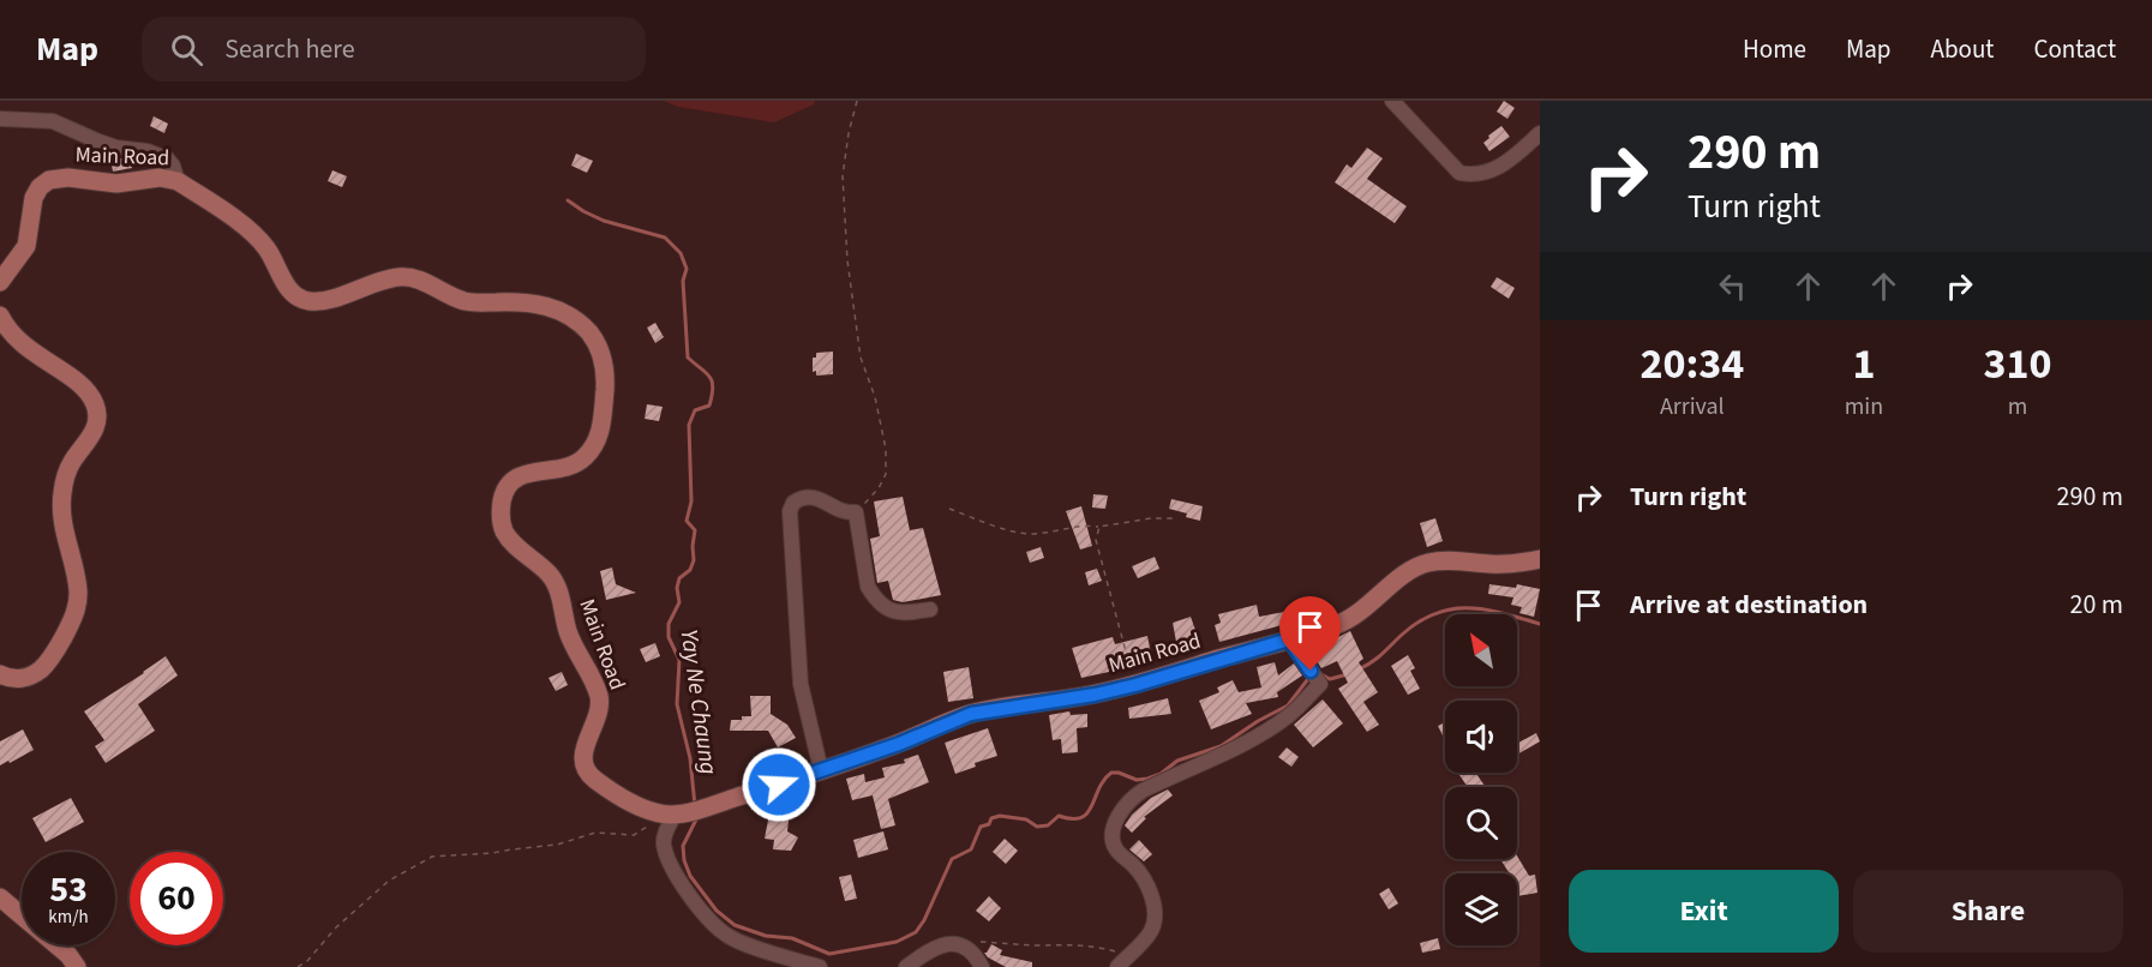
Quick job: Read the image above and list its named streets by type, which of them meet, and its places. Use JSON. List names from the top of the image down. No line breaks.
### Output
{"streets":{"main road":["Main Road"]},"water":["Yay Ne Chaung"],"north":"top left","page":{"header":"Map","search":"Search here","nav":["Home","Map","About","Contact"],"turn":["290 m","Turn right"],"eta":["20:34","Arrival","1","min","310","m"],"list":[{"name":"Turn right","value":"290 m"},{"name":"Arrive at destination","value":"20 m"}],"speed":"53 km/h","limit":"60","buttons":["Exit","Share"]}}
